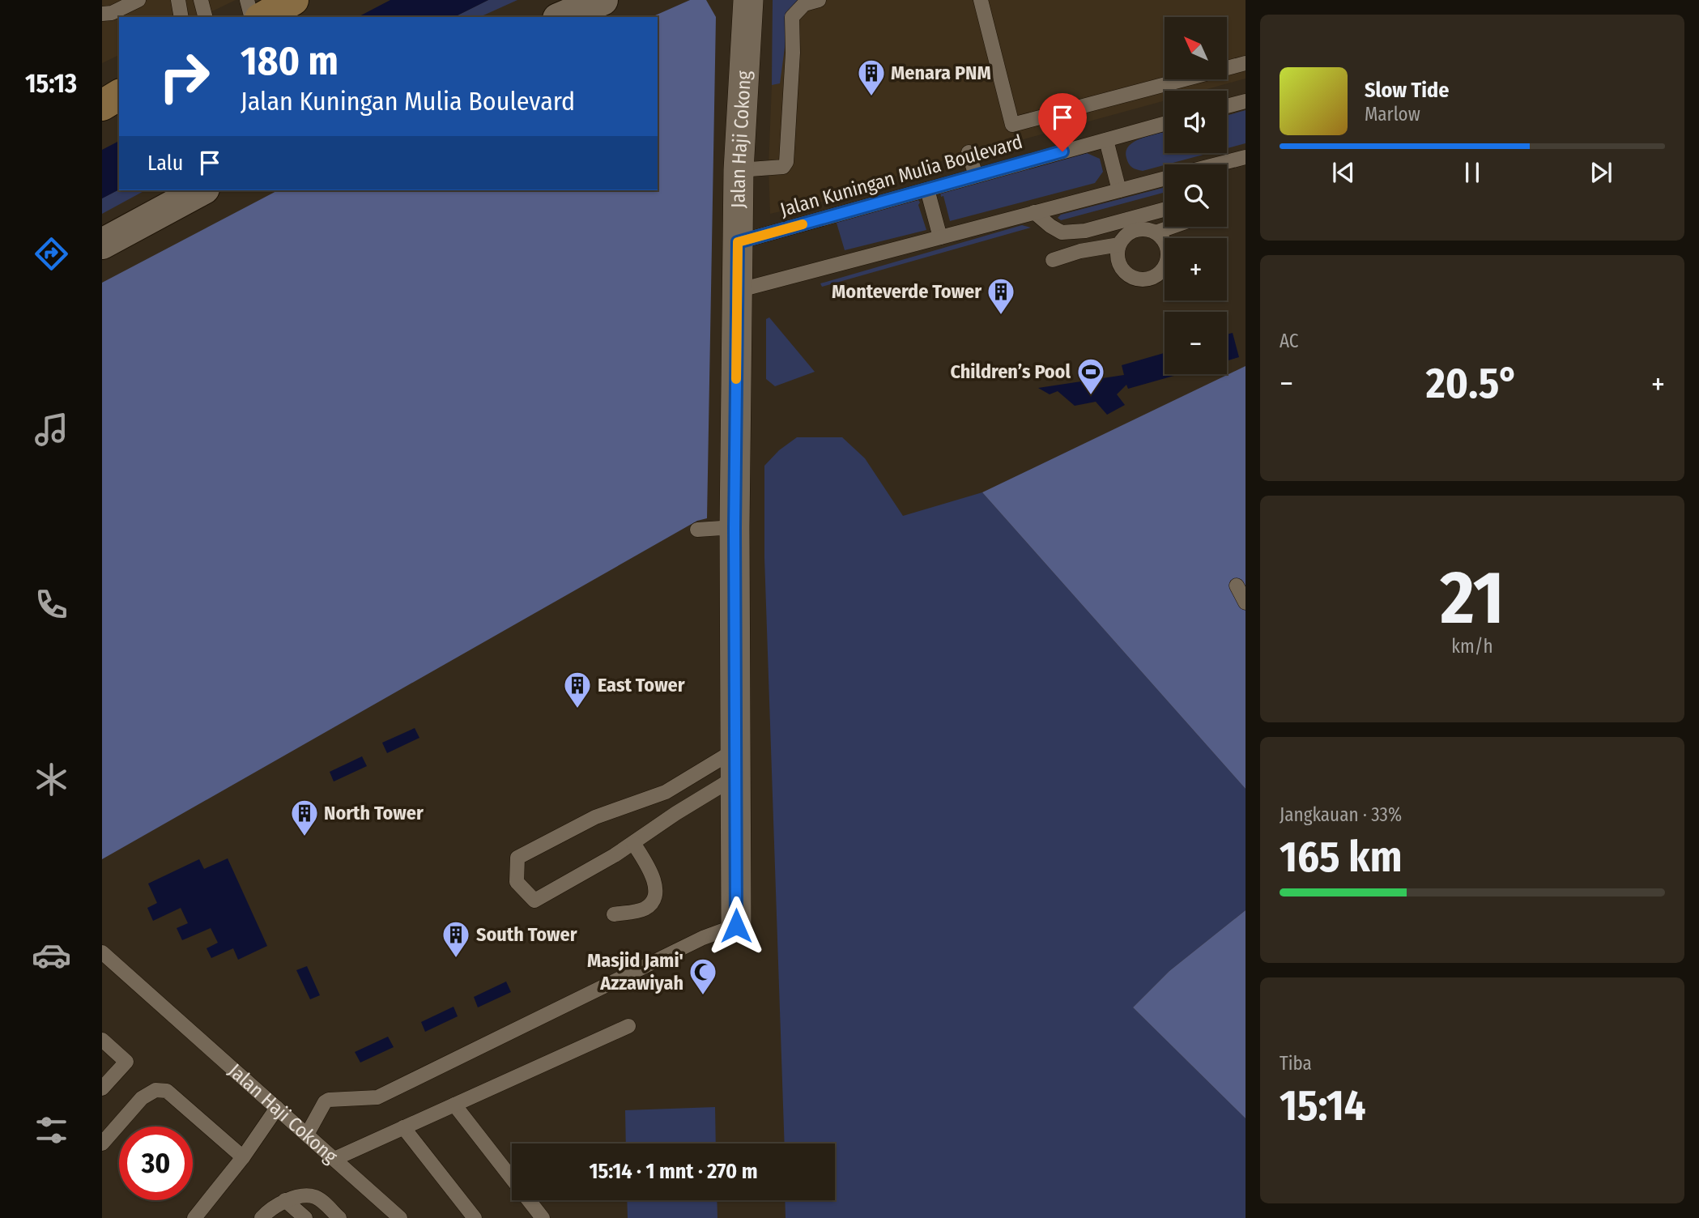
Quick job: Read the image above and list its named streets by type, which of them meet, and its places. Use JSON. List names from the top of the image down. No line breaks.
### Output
{"streets":{"street":["Jalan Haji Cokong"],"lane":["Jalan Kuningan Mulia Boulevard"]},"crossings":[["Jalan Haji Cokong","Jalan Kuningan Mulia Boulevard"]],"places":{"building":["Menara PNM","Monteverde Tower","East Tower","North Tower","South Tower"],"sports":["Children’s Pool"],"mosque":["Masjid Jami' Azzawiyah"]},"north":"top left","page":{"tabs":"15:13","map_buttons":["+","−"],"turn":["180 m","Jalan Kuningan Mulia Boulevard"],"song":["Slow Tide","Marlow"],"then":"Lalu","tile":["AC",["21","km/h"],["Jangkauan · 33%","165 km"],["Tiba","15:14"]],"heat":["−","20.5°","+"],"limit":"30","trip":"15:14 · 1 mnt · 270 m"}}
